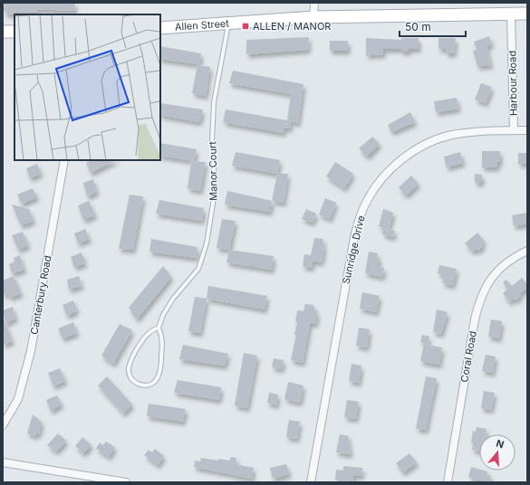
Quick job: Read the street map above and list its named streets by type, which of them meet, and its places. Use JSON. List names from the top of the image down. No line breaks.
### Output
{"streets":{"main road":["Allen Street"],"street":["Harbour Road","Sunridge Drive","Canterbury Road","Coral Road"],"lane":["Manor Court"]},"crossings":[["Allen Street","Harbour Road"],["Allen Street","Manor Court"],["Harbour Road","Sunridge Drive"]],"places":{"transit":["ALLEN / MANOR"]},"scale_bar":"50 m","north":"top"}
